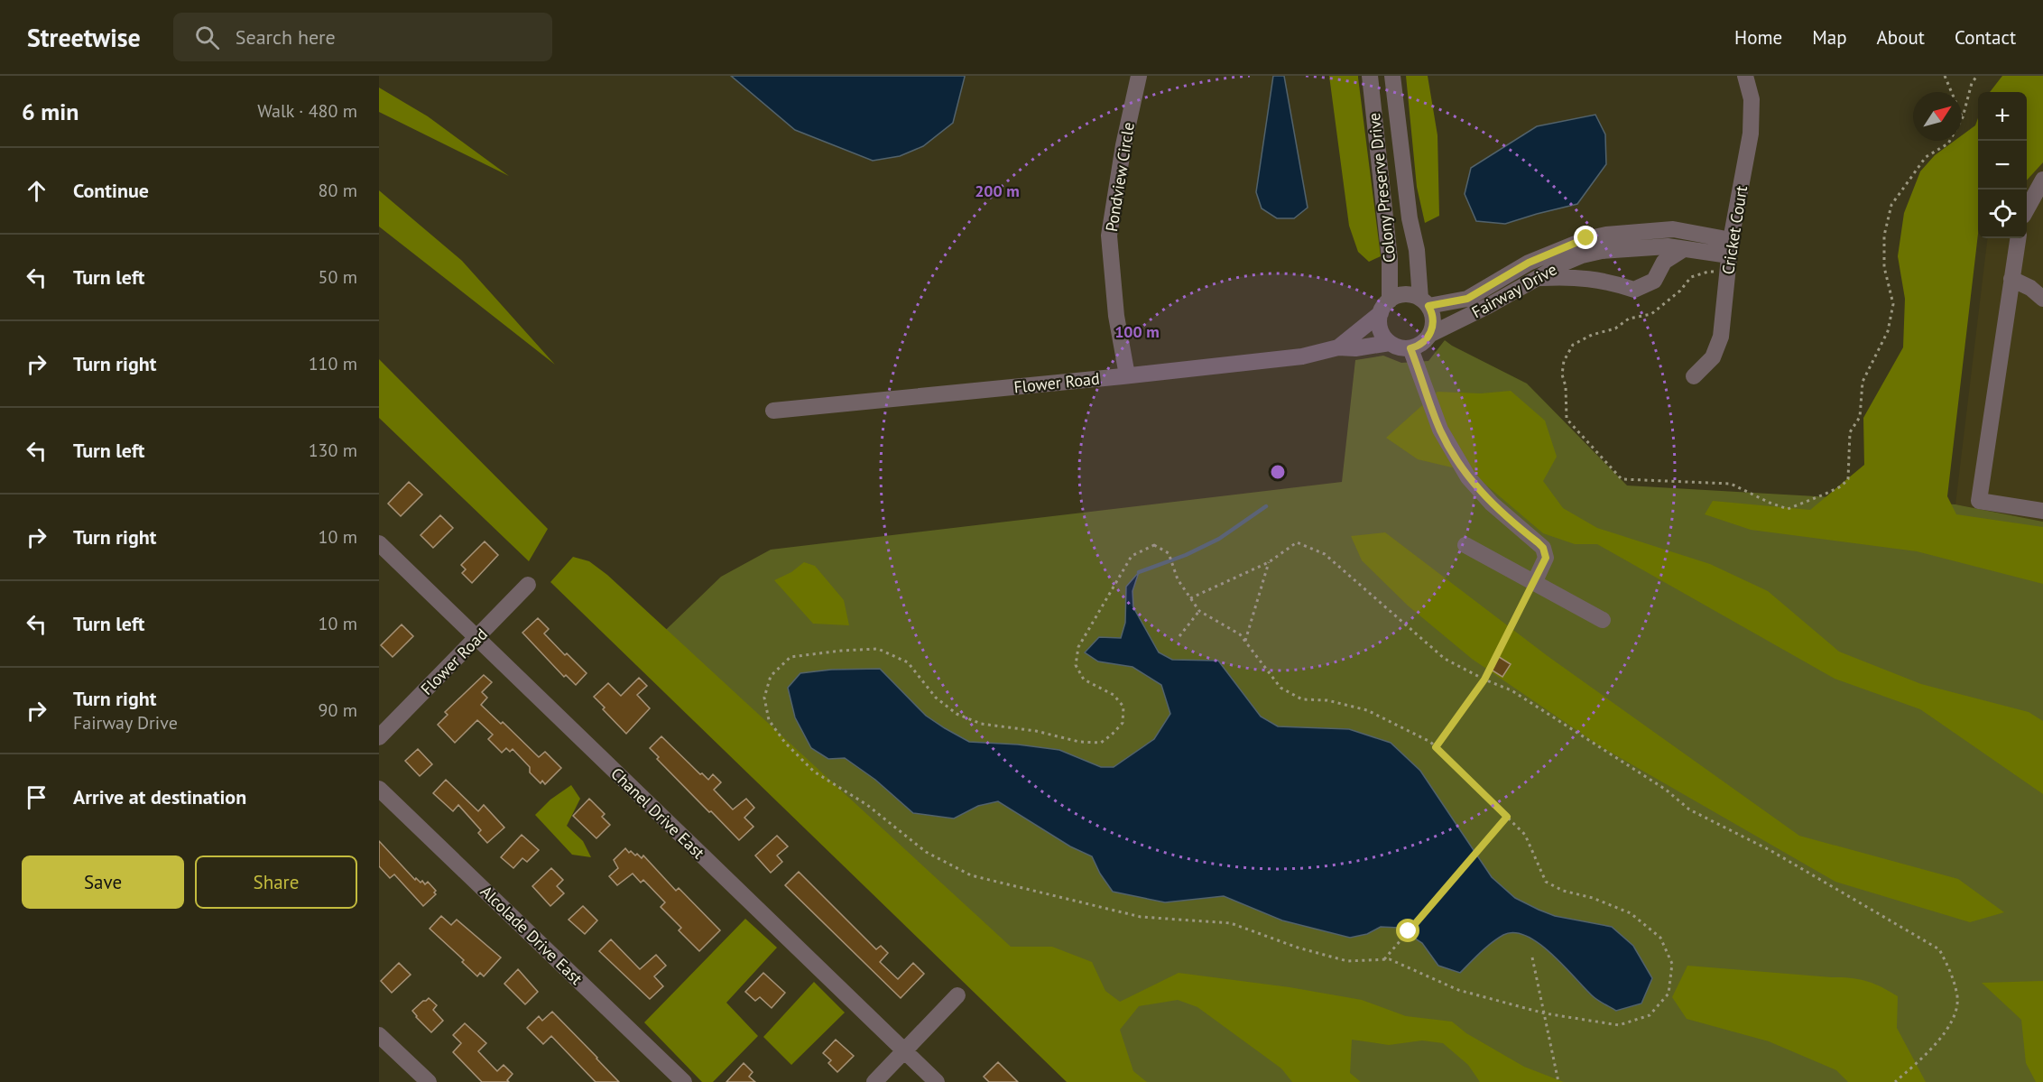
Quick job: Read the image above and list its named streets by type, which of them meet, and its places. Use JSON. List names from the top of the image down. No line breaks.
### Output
{"streets":{"street":["Pondview Circle","Colony Preserve Drive","Cricket Court","Fairway Drive","Flower Road","Chanel Drive East","Alcolade Drive East"]},"crossings":[["Pondview Circle","Flower Road"],["Colony Preserve Drive","Fairway Drive"],["Colony Preserve Drive","Flower Road"],["Cricket Court","Fairway Drive"],["Fairway Drive","Flower Road"],["Flower Road","Chanel Drive East"]],"north":"top right","page":{"header":"Streetwise","search":"Search here","nav":["Home","Map","About","Contact"],"heading":["6 min","Walk · 480 m"],"map_buttons":["+","−"],"list":[["Continue","80 m"],["Turn left","50 m"],["Turn right","110 m"],["Turn left","130 m"],["Turn right","10 m"],["Turn left","10 m"],["Turn right","Fairway Drive","90 m"],"Arrive at destination"],"buttons":["Save","Share"]},"rings":["200 m","100 m"]}
